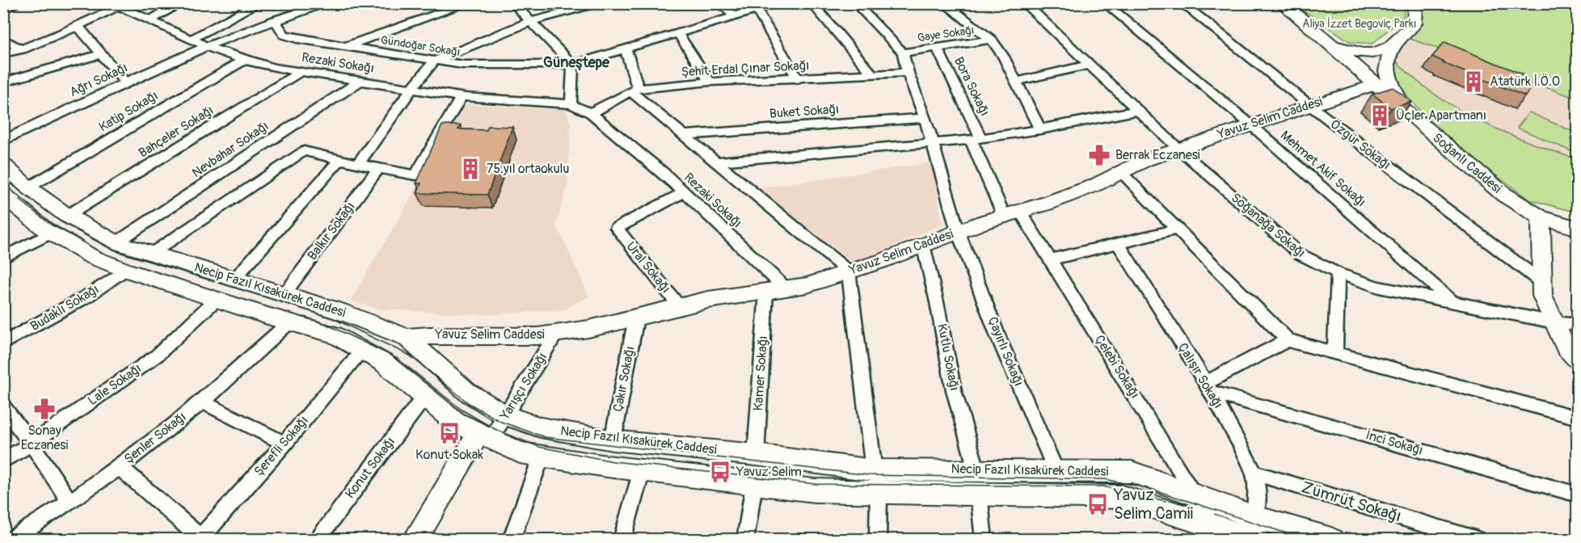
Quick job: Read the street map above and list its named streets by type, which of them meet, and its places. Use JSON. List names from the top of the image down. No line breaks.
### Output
{"streets":{"main road":["Yavuz Selim Caddesi","Soğanlı Caddesi","Necip Fazıl Kısakürek Caddesi"],"street":["Gaye Sokağı","Gündoğar Sokağı","Rezaki Sokağı","Şehit Erdal Çınar Sokağı","Ağrı Sokağı","Bora Sokağı","Katip Sokağı","Buket Sokağı","Bahçeler Sokağı","Özgür Sokağı","Nevbahar Sokağı","Mehmet Akif Sokağı","Soğanağa Sokağı","Balkır Sokağı","Ural Sokağı","Budaklı Sokağı","Çayırlı Sokağı","Kutlu Sokağı","Çelebi Sokağı","Kamer Sokağı","Çalışır Sokağı","Çakır Sokağı","Lale Sokağı","Yarışçı Sokağı","Şenler Sokağı","İnci Sokağı","Şerefli Sokağı","Konut Sokağı","Zümrüt Sokağı"]},"crossings":[["Gaye Sokağı","Bora Sokağı"],["Gaye Sokağı","Çayırlı Sokağı"],["Gündoğar Sokağı","Ağrı Sokağı"],["Rezaki Sokağı","Şehit Erdal Çınar Sokağı"],["Rezaki Sokağı","Ağrı Sokağı"],["Rezaki Sokağı","Katip Sokağı"],["Rezaki Sokağı","Yavuz Selim Caddesi"],["Rezaki Sokağı","Bahçeler Sokağı"],["Rezaki Sokağı","Nevbahar Sokağı"],["Rezaki Sokağı","Ural Sokağı"],["Şehit Erdal Çınar Sokağı","Çayırlı Sokağı"],["Bora Sokağı","Yavuz Selim Caddesi"],["Bora Sokağı","Çelebi Sokağı"],["Katip Sokağı","Necip Fazıl Kısakürek Caddesi"],["Buket Sokağı","Çayırlı Sokağı"],["Yavuz Selim Caddesi","Özgür Sokağı"],["Yavuz Selim Caddesi","Soğanlı Caddesi"],["Yavuz Selim Caddesi","Mehmet Akif Sokağı"],["Yavuz Selim Caddesi","Soğanağa Sokağı"],["Yavuz Selim Caddesi","Ural Sokağı"],["Yavuz Selim Caddesi","Necip Fazıl Kısakürek Caddesi"],["Yavuz Selim Caddesi","Çayırlı Sokağı"],["Yavuz Selim Caddesi","Kutlu Sokağı"],["Yavuz Selim Caddesi","Çelebi Sokağı"],["Yavuz Selim Caddesi","Kamer Sokağı"],["Yavuz Selim Caddesi","Çakır Sokağı"],["Yavuz Selim Caddesi","Yarışçı Sokağı"],["Bahçeler Sokağı","Necip Fazıl Kısakürek Caddesi"],["Nevbahar Sokağı","Necip Fazıl Kısakürek Caddesi"],["Mehmet Akif Sokağı","Soğanağa Sokağı"],["Balkır Sokağı","Necip Fazıl Kısakürek Caddesi"],["Necip Fazıl Kısakürek Caddesi","Budaklı Sokağı"],["Necip Fazıl Kısakürek Caddesi","Çayırlı Sokağı"],["Necip Fazıl Kısakürek Caddesi","Kutlu Sokağı"],["Necip Fazıl Kısakürek Caddesi","Çelebi Sokağı"],["Necip Fazıl Kısakürek Caddesi","Kamer Sokağı"],["Necip Fazıl Kısakürek Caddesi","Çalışır Sokağı"],["Necip Fazıl Kısakürek Caddesi","Çakır Sokağı"],["Necip Fazıl Kısakürek Caddesi","Lale Sokağı"],["Necip Fazıl Kısakürek Caddesi","Yarışçı Sokağı"],["Necip Fazıl Kısakürek Caddesi","Şenler Sokağı"],["Necip Fazıl Kısakürek Caddesi","Şerefli Sokağı"],["Necip Fazıl Kısakürek Caddesi","Konut Sokağı"],["Çalışır Sokağı","İnci Sokağı"],["Çalışır Sokağı","Zümrüt Sokağı"]],"districts":["Güneştepe"],"parks":["Aliya İzzet Begoviç Parkı"],"places":{"building":["Atatürk İ.Ö.O","Üçler Apartmanı","75.yıl ortaokulu"],"pharmacy":["Berrak Eczanesi","Sonay Eczanesi"],"bus stop":["Konut Sokak","Yavuz Selim","Yavuz Selim Camii"]}}
